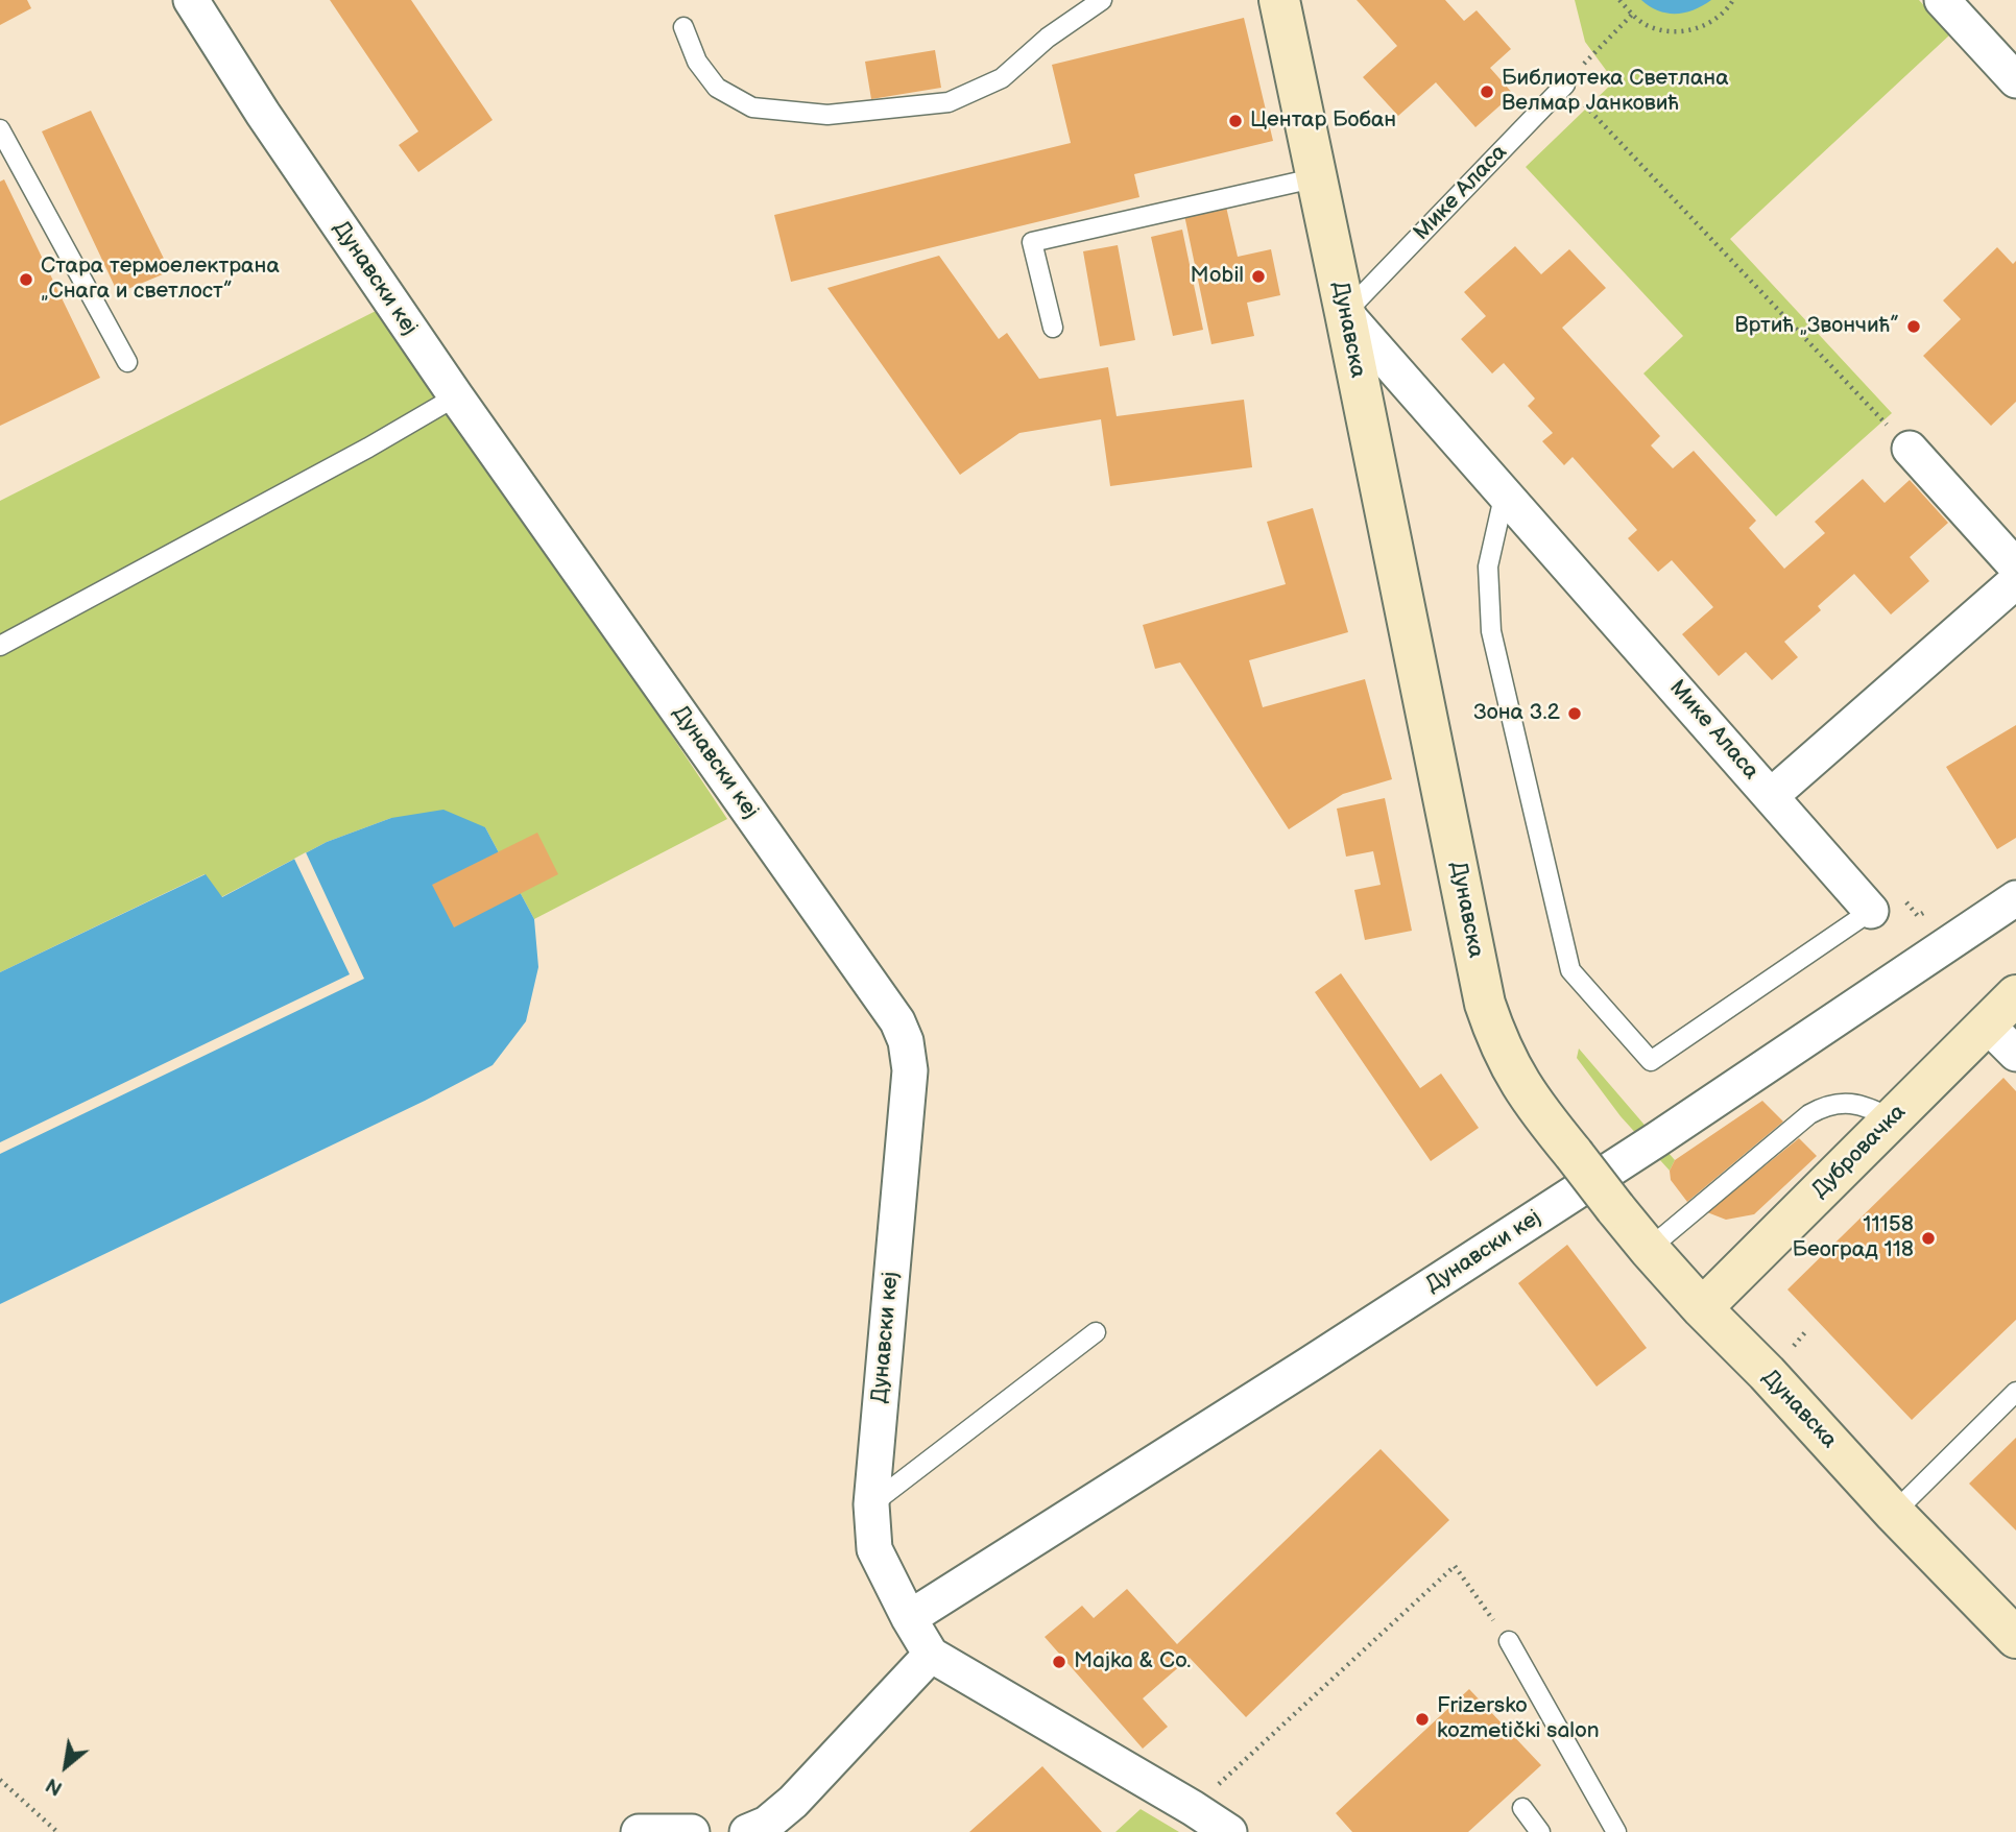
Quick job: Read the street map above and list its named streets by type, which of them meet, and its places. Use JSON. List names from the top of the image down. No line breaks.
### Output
{"streets":{"main road":["Дунавска","Дубровачка"],"street":["Мике Аласа","Дунавски кеј"]},"crossings":[["Мике Аласа","Дунавска"],["Дунавска","Дубровачка"]],"places":["Библиотека Светлана Велмар Јанковић","Центар Бобан","Mobil","Стара термоелектрана „Снага и светлост”","Вртић „Звончић”","Зона 3.2","11158 Београд 118","Majka & Co.","Frizersko kozmetički salon"],"north":"bottom left"}
